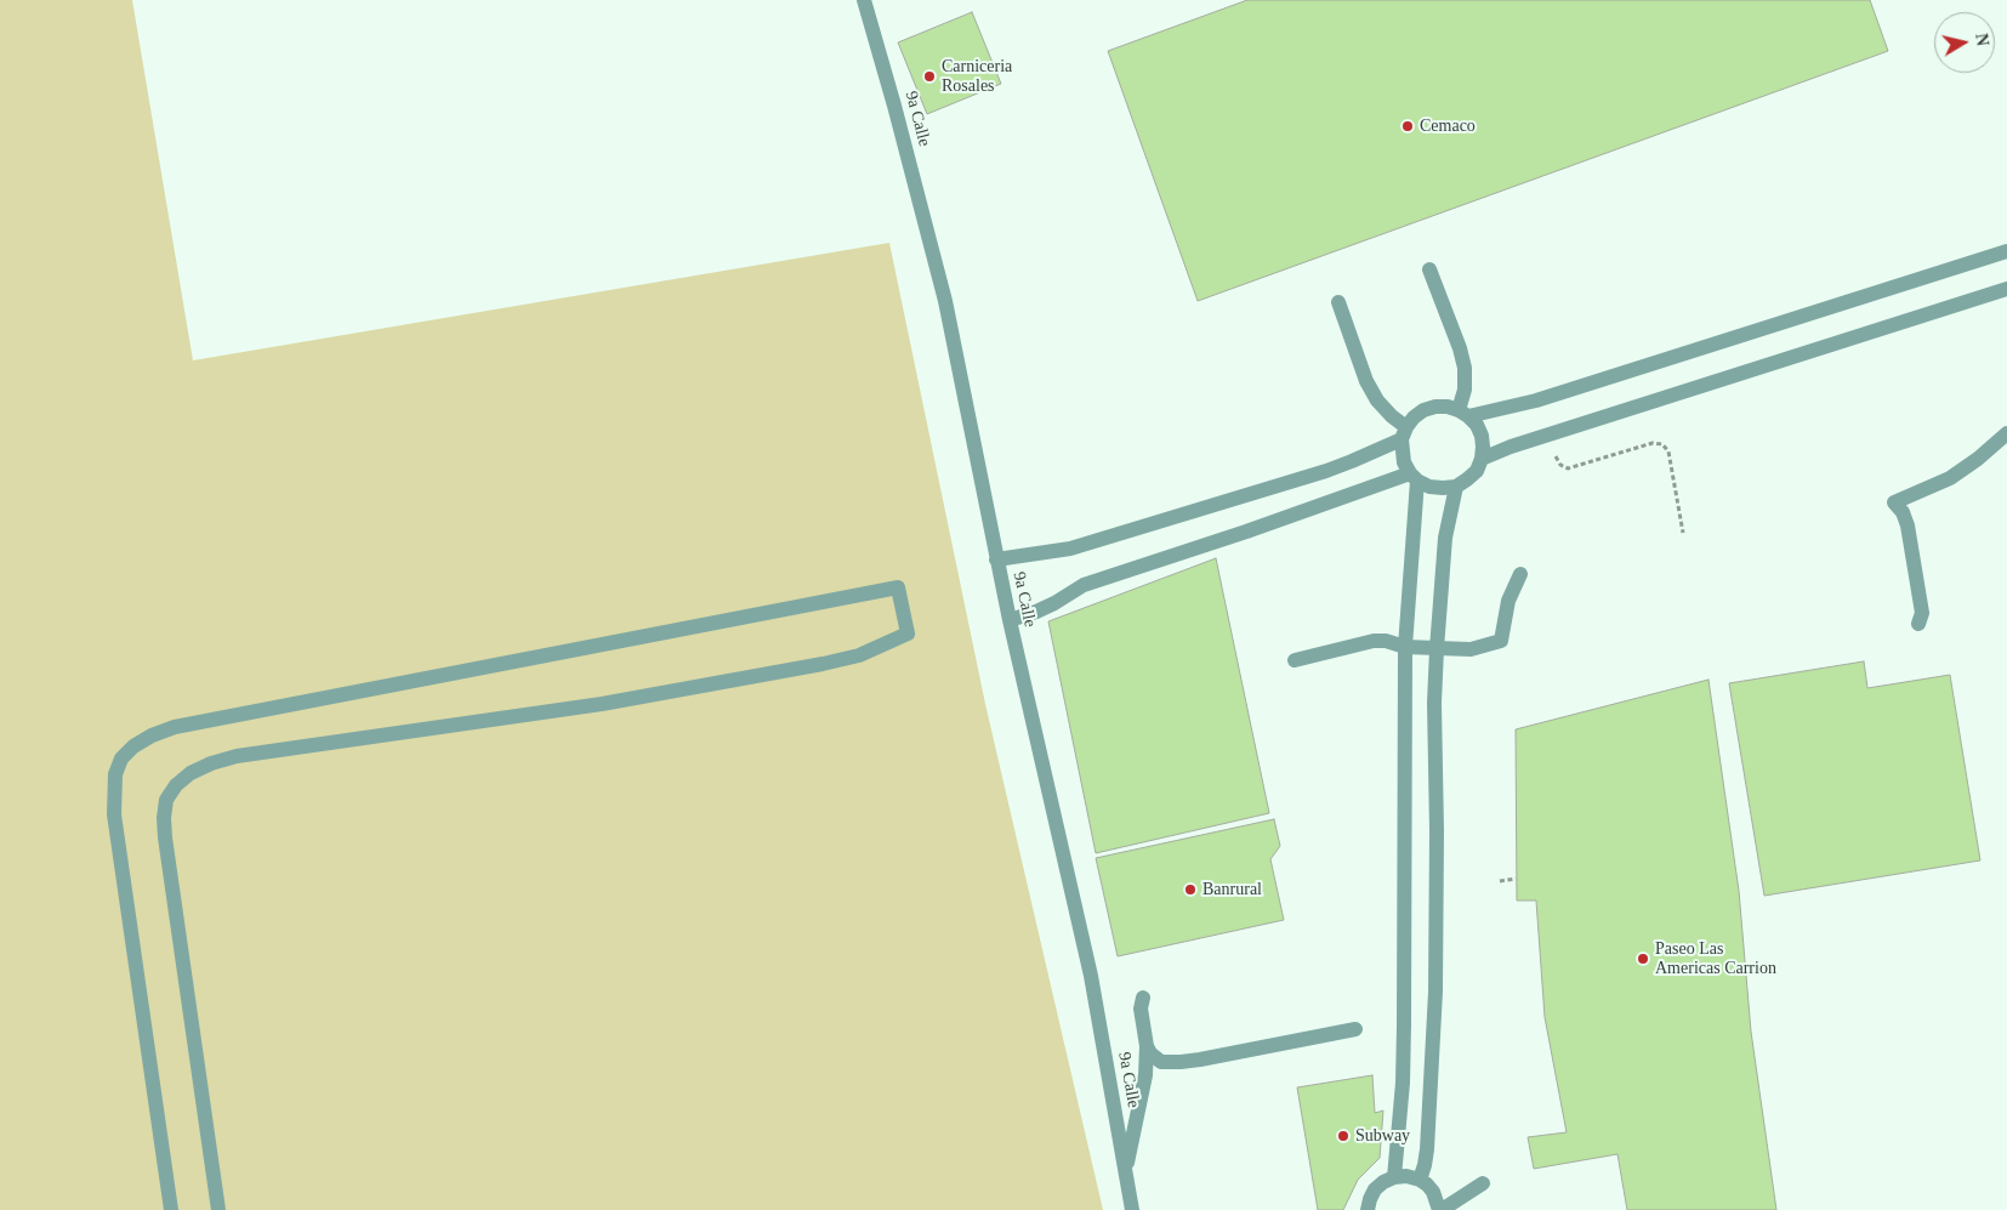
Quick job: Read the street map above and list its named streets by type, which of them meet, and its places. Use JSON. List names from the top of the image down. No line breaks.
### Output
{"streets":{"street":["9a Calle"]},"places":["Carniceria Rosales","Cemaco","Banrural","Paseo Las Americas Carrion","Subway"],"north":"right"}
